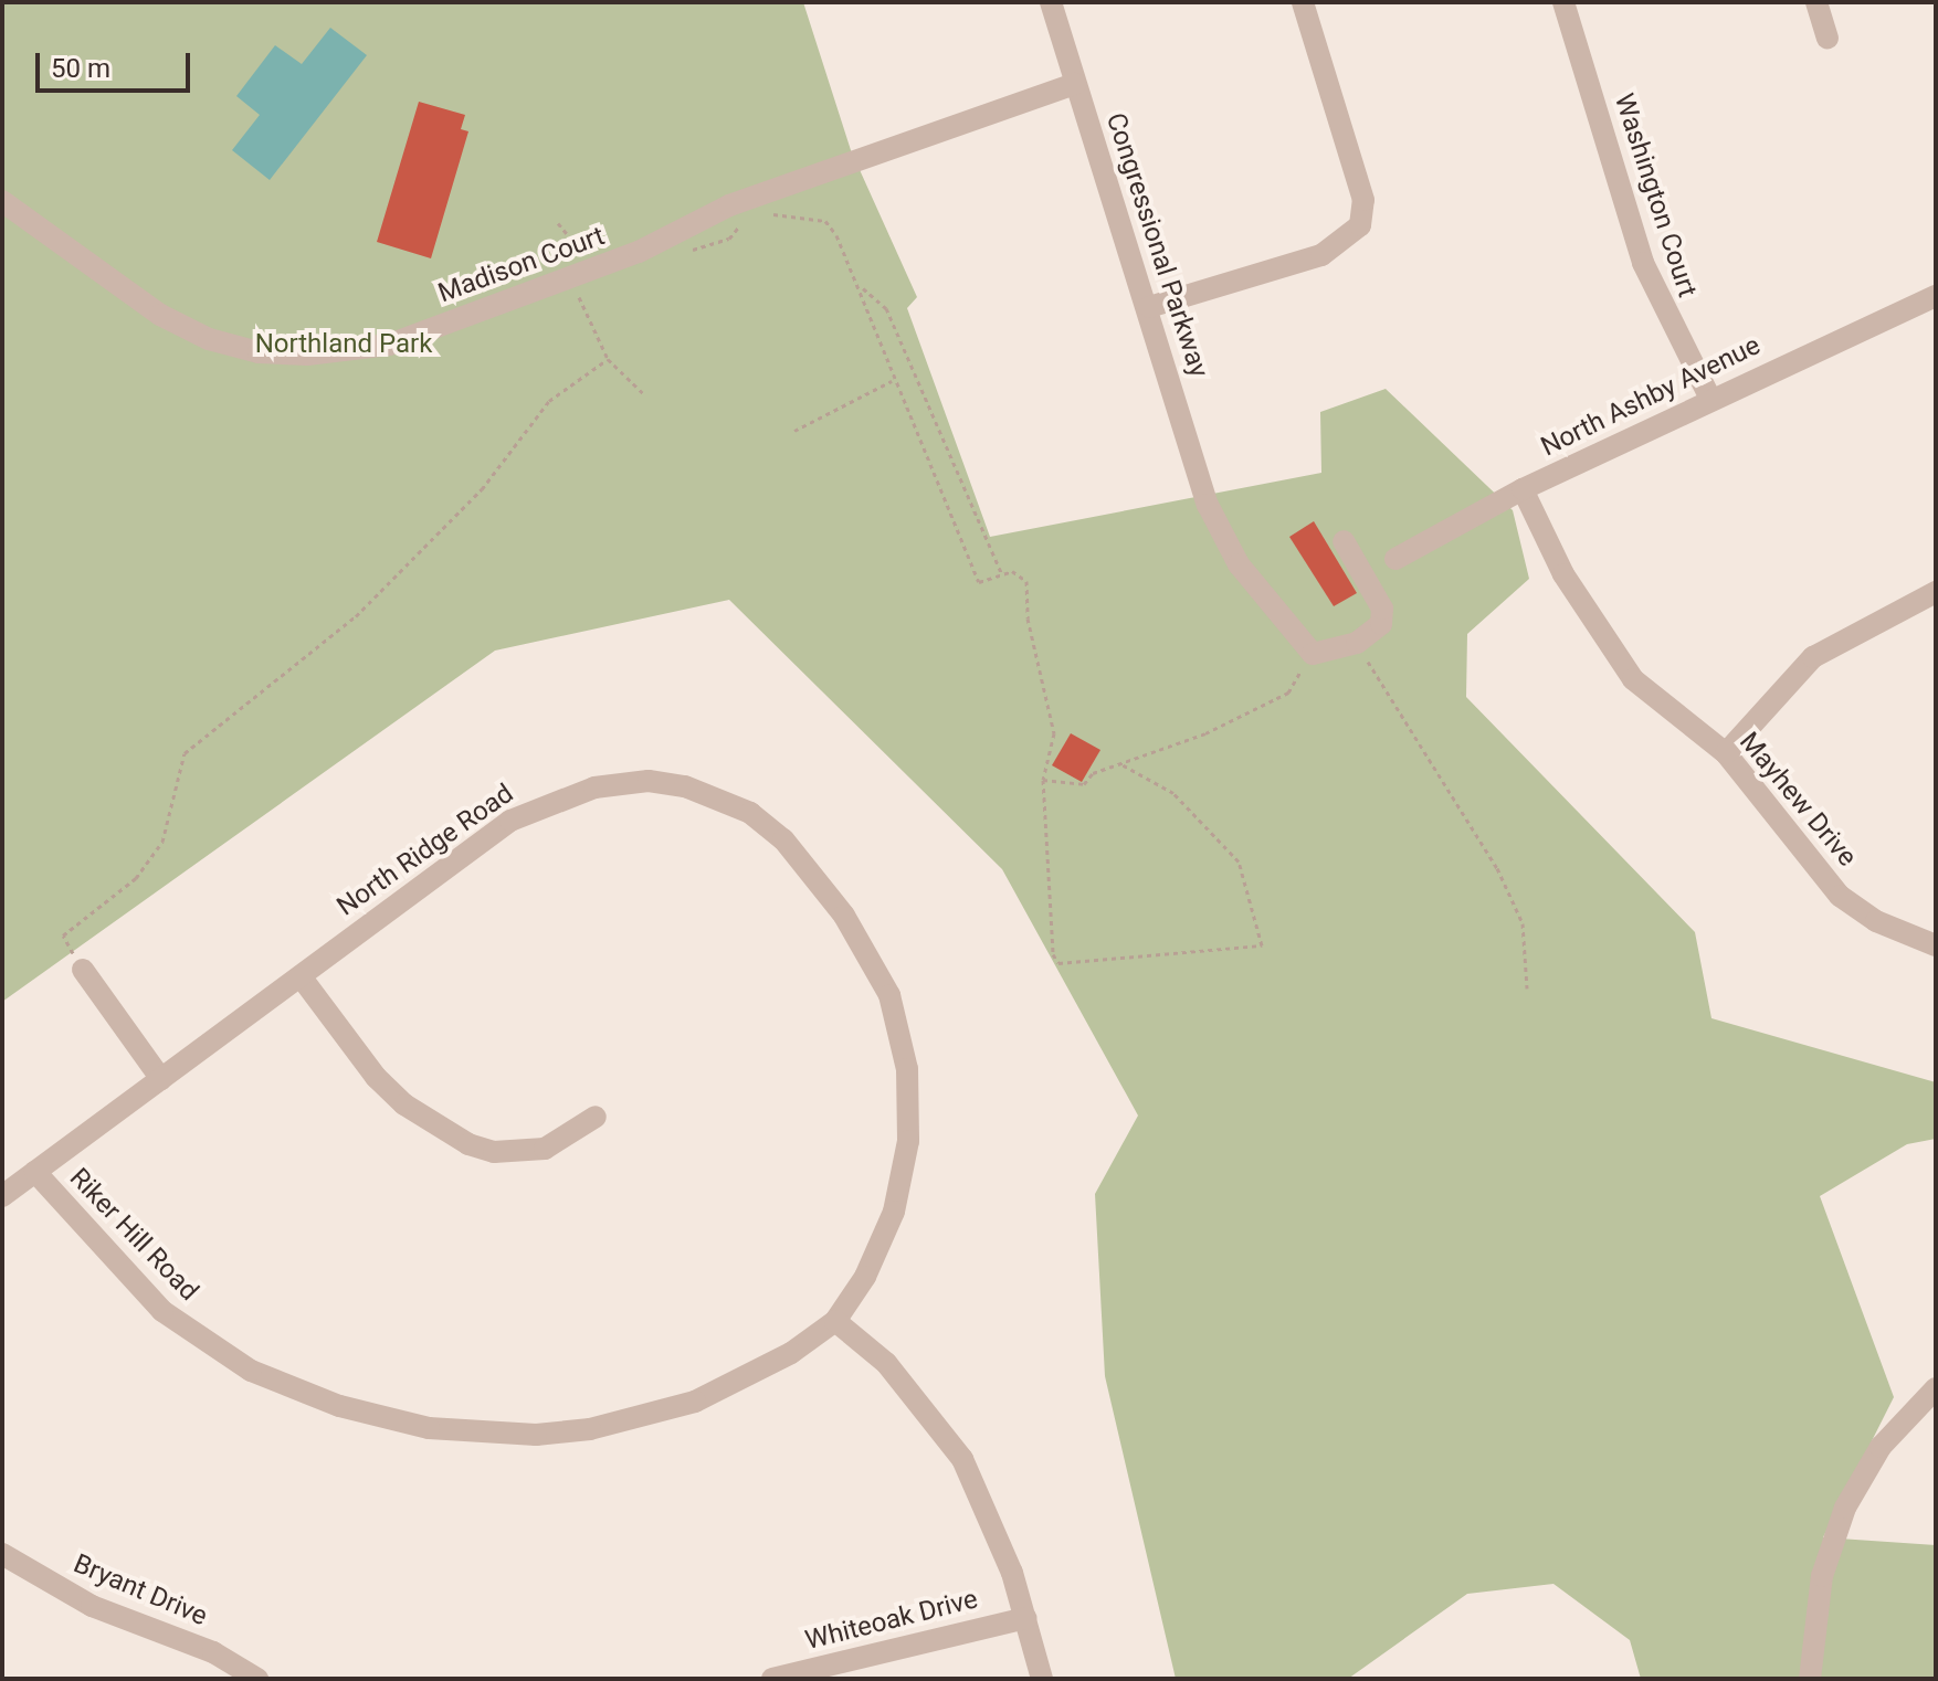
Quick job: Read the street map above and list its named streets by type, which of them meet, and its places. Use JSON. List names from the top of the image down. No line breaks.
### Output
{"streets":{"street":["Washington Court","Congressional Parkway","Madison Court","North Ashby Avenue","Mayhew Drive","North Ridge Road","Riker Hill Road","Bryant Drive","Whiteoak Drive"]},"crossings":[["Washington Court","North Ashby Avenue"],["Congressional Parkway","Madison Court"],["North Ashby Avenue","Mayhew Drive"],["North Ridge Road","Riker Hill Road"]],"parks":["Northland Park"],"scale_bar":"50 m"}
